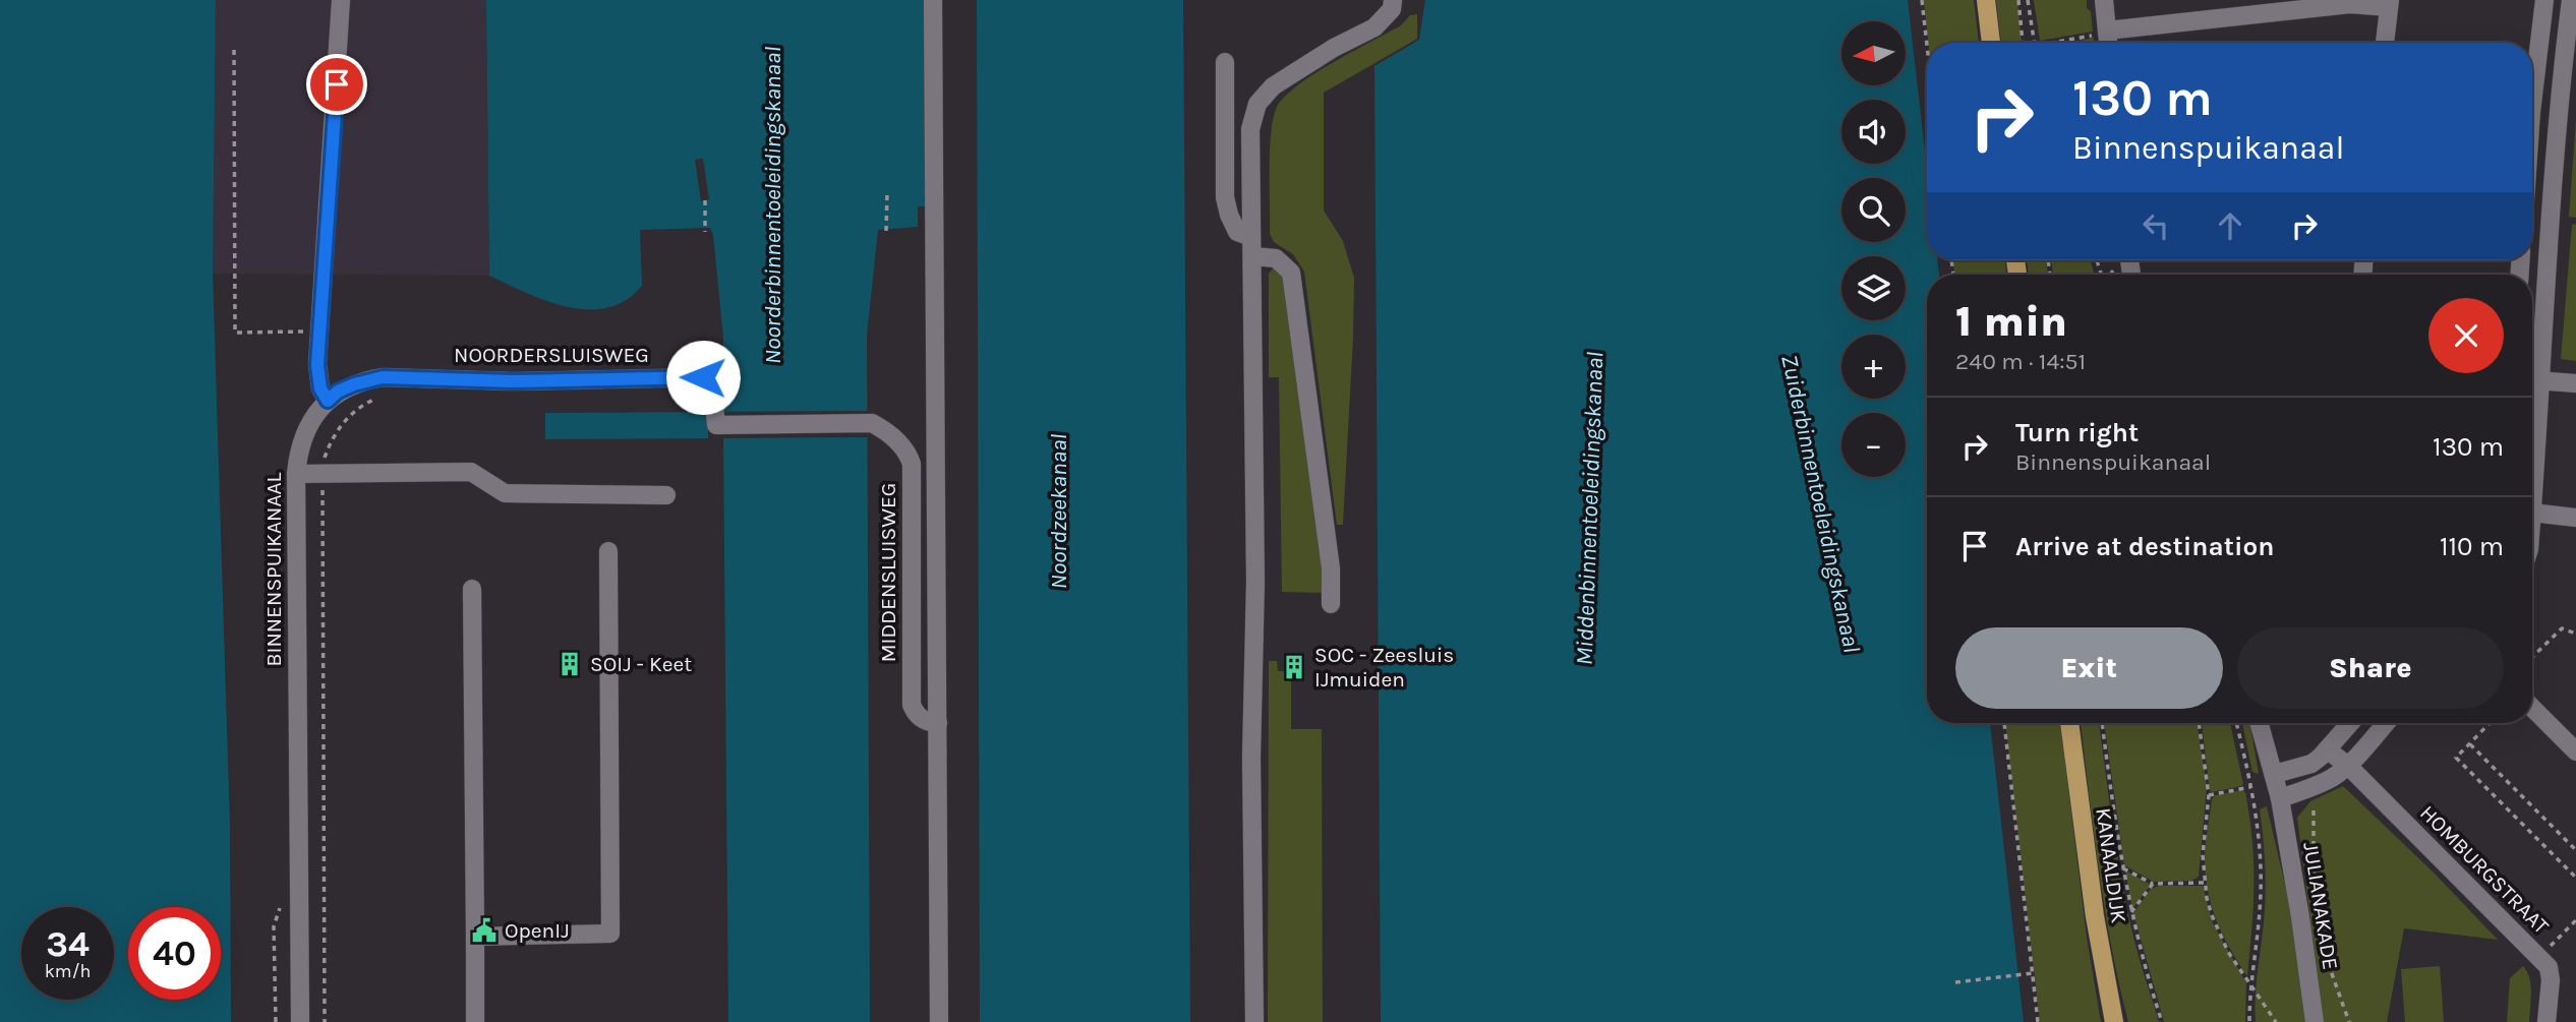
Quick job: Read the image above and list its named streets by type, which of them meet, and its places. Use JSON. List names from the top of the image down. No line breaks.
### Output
{"streets":{"main road":["KANAALDIJK"],"street":["NOORDERSLUISWEG","BINNENSPUIKANAAL","MIDDENSLUISWEG","HOMBURGSTRAAT","JULIANAKADE"]},"crossings":[["NOORDERSLUISWEG","BINNENSPUIKANAAL"],["NOORDERSLUISWEG","MIDDENSLUISWEG"]],"water":["Noorderbinnentoeleidingskanaal","Zuiderbinnentoeleidingskanaal","Middenbinnentoeleidingskanaal","Noordzeekanaal"],"places":{"building":["SOIJ - Keet","SOC - Zeesluis IJmuiden"],"public building":["OpenIJ"]},"north":"left","page":{"map_buttons":["+","−"],"turn":["130 m","Binnenspuikanaal"],"heading":["1 min","240 m · 14:51"],"list":[{"name":"Turn right","note":"Binnenspuikanaal","value":"130 m"},{"name":"Arrive at destination","value":"110 m"}],"buttons":["Exit","Share"],"speed":"34 km/h","limit":"40"}}
